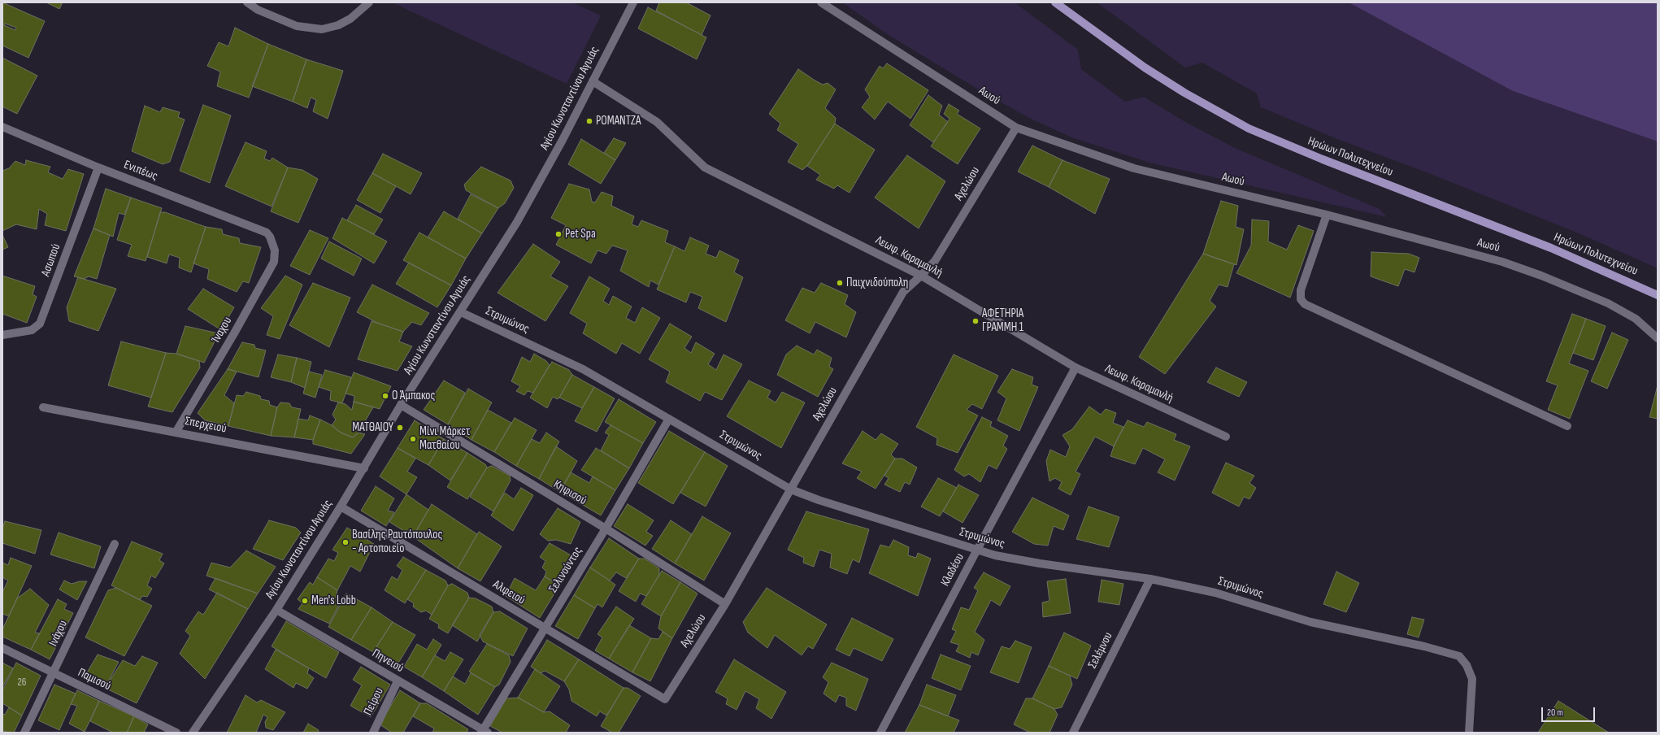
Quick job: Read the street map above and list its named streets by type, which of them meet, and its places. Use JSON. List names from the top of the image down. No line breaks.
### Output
{"streets":{"main road":["Ηρώων Πολυτεχνείου"],"street":["Αωού","Αγίου Κωνσταντίνου Αγυιάς","Ενιπέως","Αχελώου","Λεωφ. Καραμανλή","Ασωπού","Στρυμώνος","Ίναχου","Σπερχειού","Κηφισού","Σελινούντος","Κλαδέου","Αλφειού","Ινάχου","Σελέμνου","Πηνειού","Παμισού","Πείρου"]},"crossings":[["Αωού","Αχελώου"],["Αγίου Κωνσταντίνου Αγυιάς","Λεωφ. Καραμανλή"],["Αγίου Κωνσταντίνου Αγυιάς","Στρυμώνος"],["Αγίου Κωνσταντίνου Αγυιάς","Σπερχειού"],["Αγίου Κωνσταντίνου Αγυιάς","Κηφισού"],["Αγίου Κωνσταντίνου Αγυιάς","Αλφειού"],["Αγίου Κωνσταντίνου Αγυιάς","Πηνειού"],["Ενιπέως","Ασωπού"],["Ενιπέως","Ίναχου"],["Αχελώου","Λεωφ. Καραμανλή"],["Αχελώου","Στρυμώνος"],["Αχελώου","Κηφισού"],["Αχελώου","Αλφειού"],["Λεωφ. Καραμανλή","Κλαδέου"],["Στρυμώνος","Σελινούντος"],["Στρυμώνος","Κλαδέου"],["Στρυμώνος","Σελέμνου"],["Ίναχου","Σπερχειού"],["Κηφισού","Σελινούντος"],["Σελινούντος","Αλφειού"],["Σελινούντος","Πηνειού"],["Ινάχου","Παμισού"],["Πηνειού","Πείρου"]],"places":["ΡΟΜΑΝΤΖΑ","Pet Spa","Παιχνιδούπολη","ΑΦΕΤΗΡΙΑ ΓΡΑΜΜΗ 1","Ο Άμπακος","ΜΑΤΘΑΙΟΥ","Μίνι Μάρκετ Ματθαίου","Βασίλης Ραυτόπουλος - Αρτοποιείο","Men's Lobb"],"house_numbers":["26"],"scale_bar":"20 m"}
